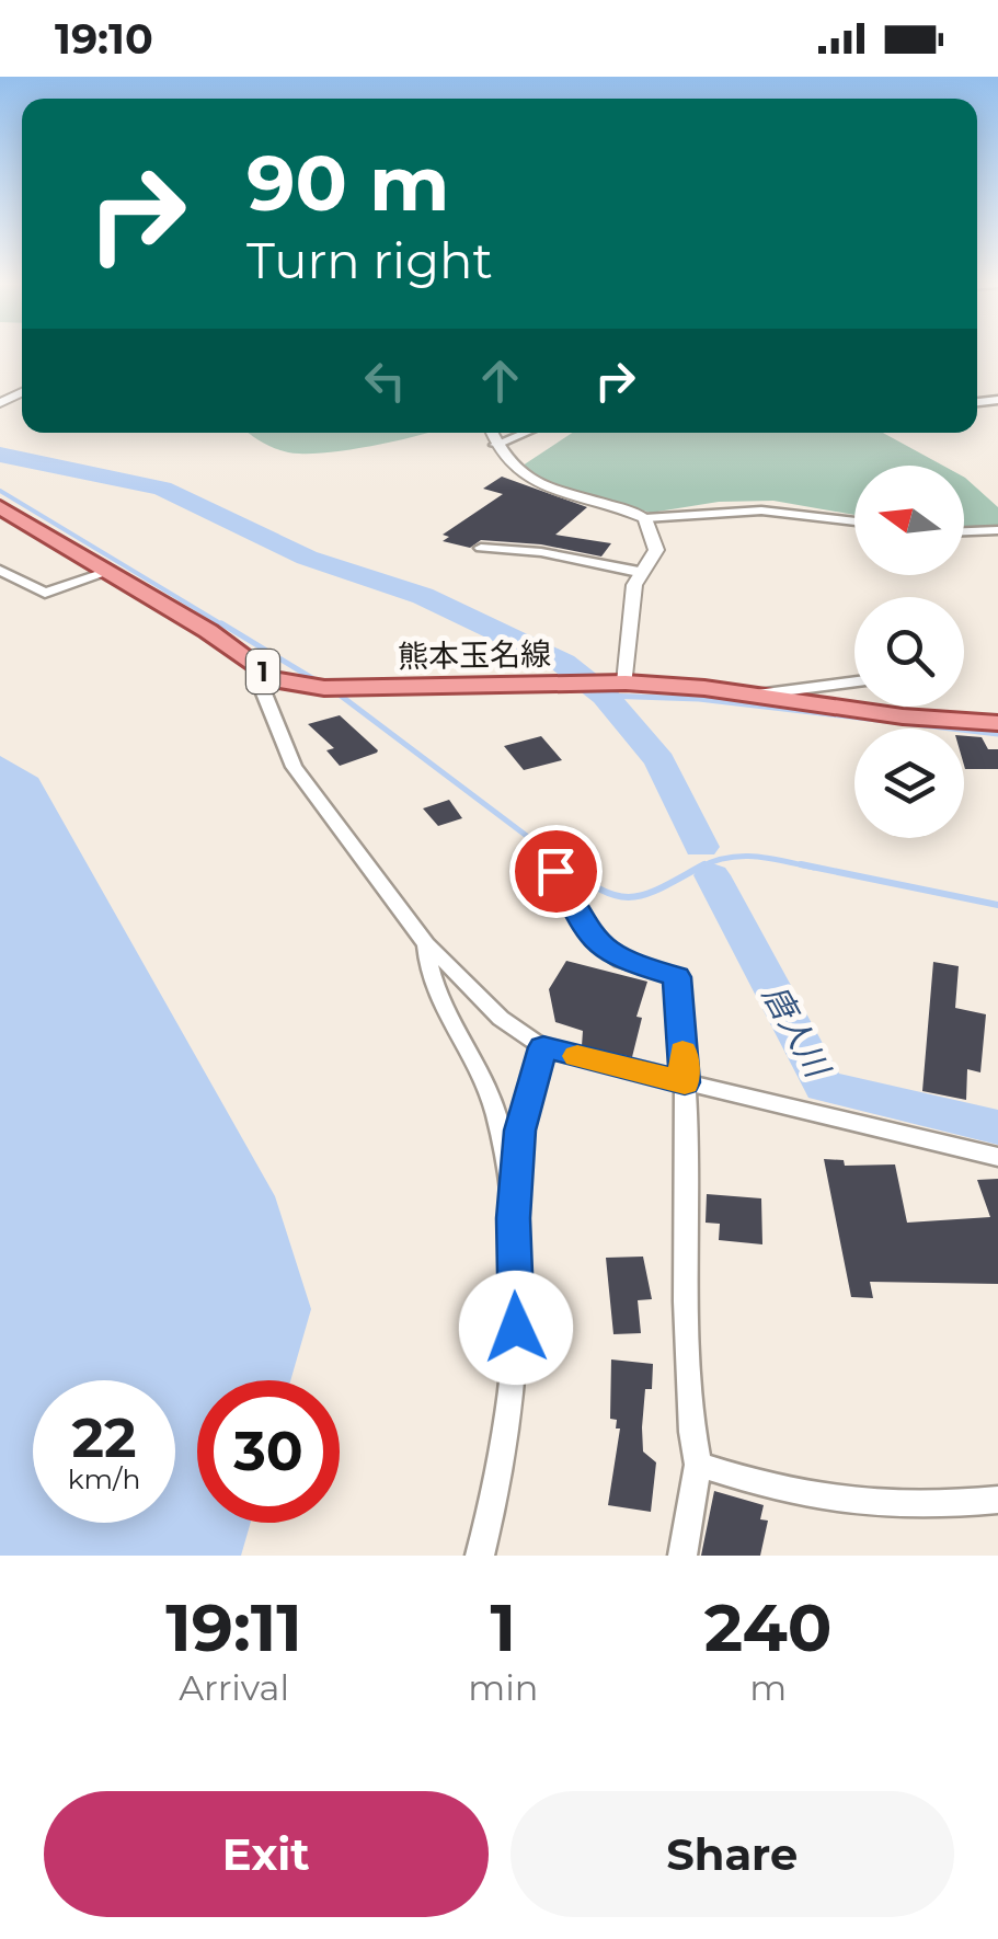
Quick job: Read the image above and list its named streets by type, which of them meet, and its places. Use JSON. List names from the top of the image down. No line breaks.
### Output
{"streets":{"main road":["熊本玉名線","1"]},"water":["唐人川"],"north":"left","page":{"status":"19:10","turn":["90 m","Turn right"],"speed":"22 km/h","limit":"30","eta":["19:11","Arrival","1","min","240","m"],"buttons":["Exit","Share"]}}
